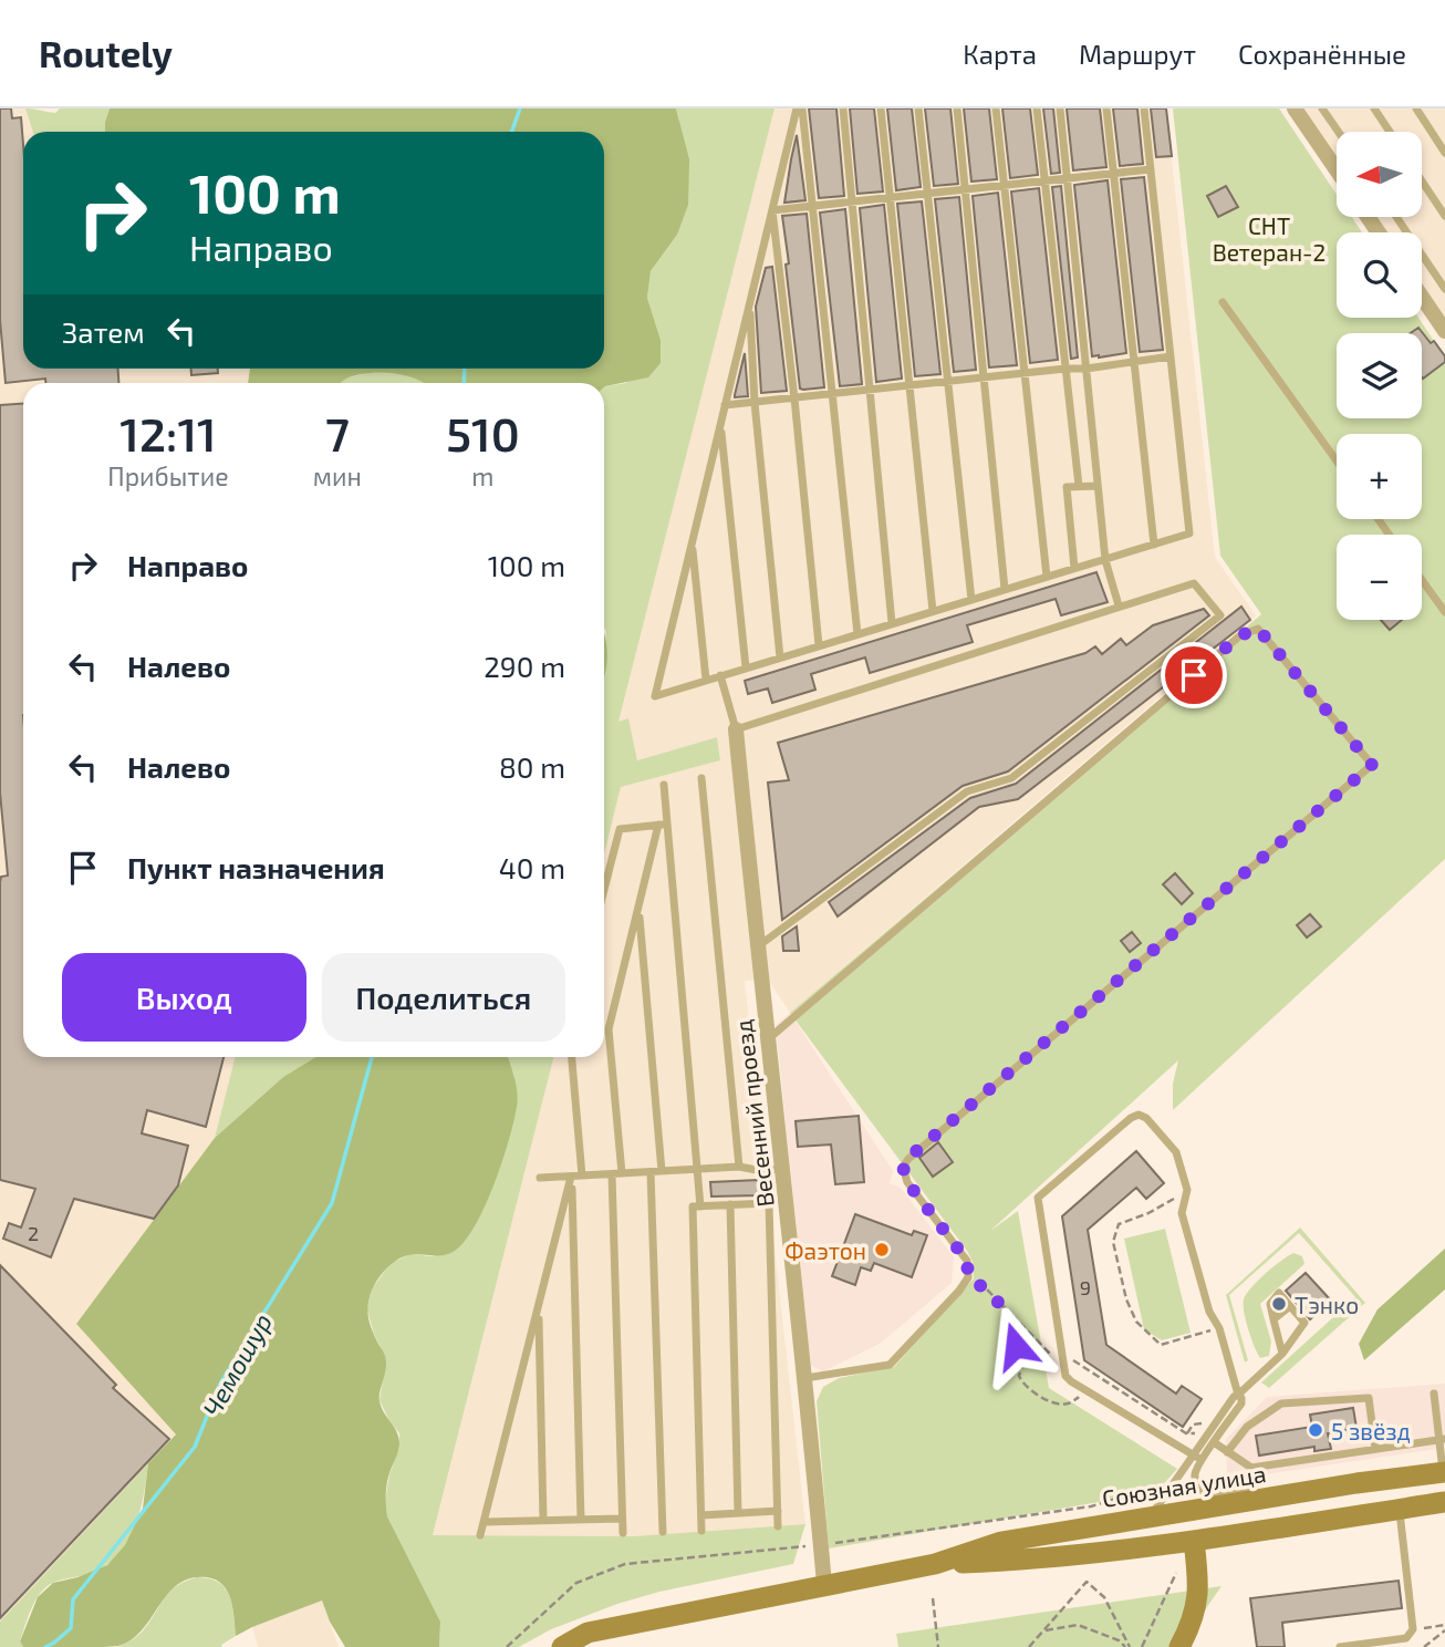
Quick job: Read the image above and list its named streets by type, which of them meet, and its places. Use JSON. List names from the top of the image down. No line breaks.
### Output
{"streets":{"main road":["Союзная улица"],"street":["Весенний проезд"]},"crossings":[["Весенний проезд","Союзная улица"]],"water":["Чемошур"],"parks":["СНТ Ветеран-2"],"places":["Фаэтон","Тэнко","5 звёзд"],"house_numbers":["2","9"],"north":"left","page":{"header":"Routely","nav":["Карта","Маршрут","Сохранённые"],"map_buttons":["+","−"],"turn":["100 m","Направо"],"then":"Затем","eta":["12:11","Прибытие","7","мин","510","m"],"list":[{"name":"Направо","value":"100 m"},{"name":"Налево","value":"290 m"},{"name":"Налево","value":"80 m"},{"name":"Пункт назначения","value":"40 m"}],"buttons":["Выход","Поделиться"]}}
